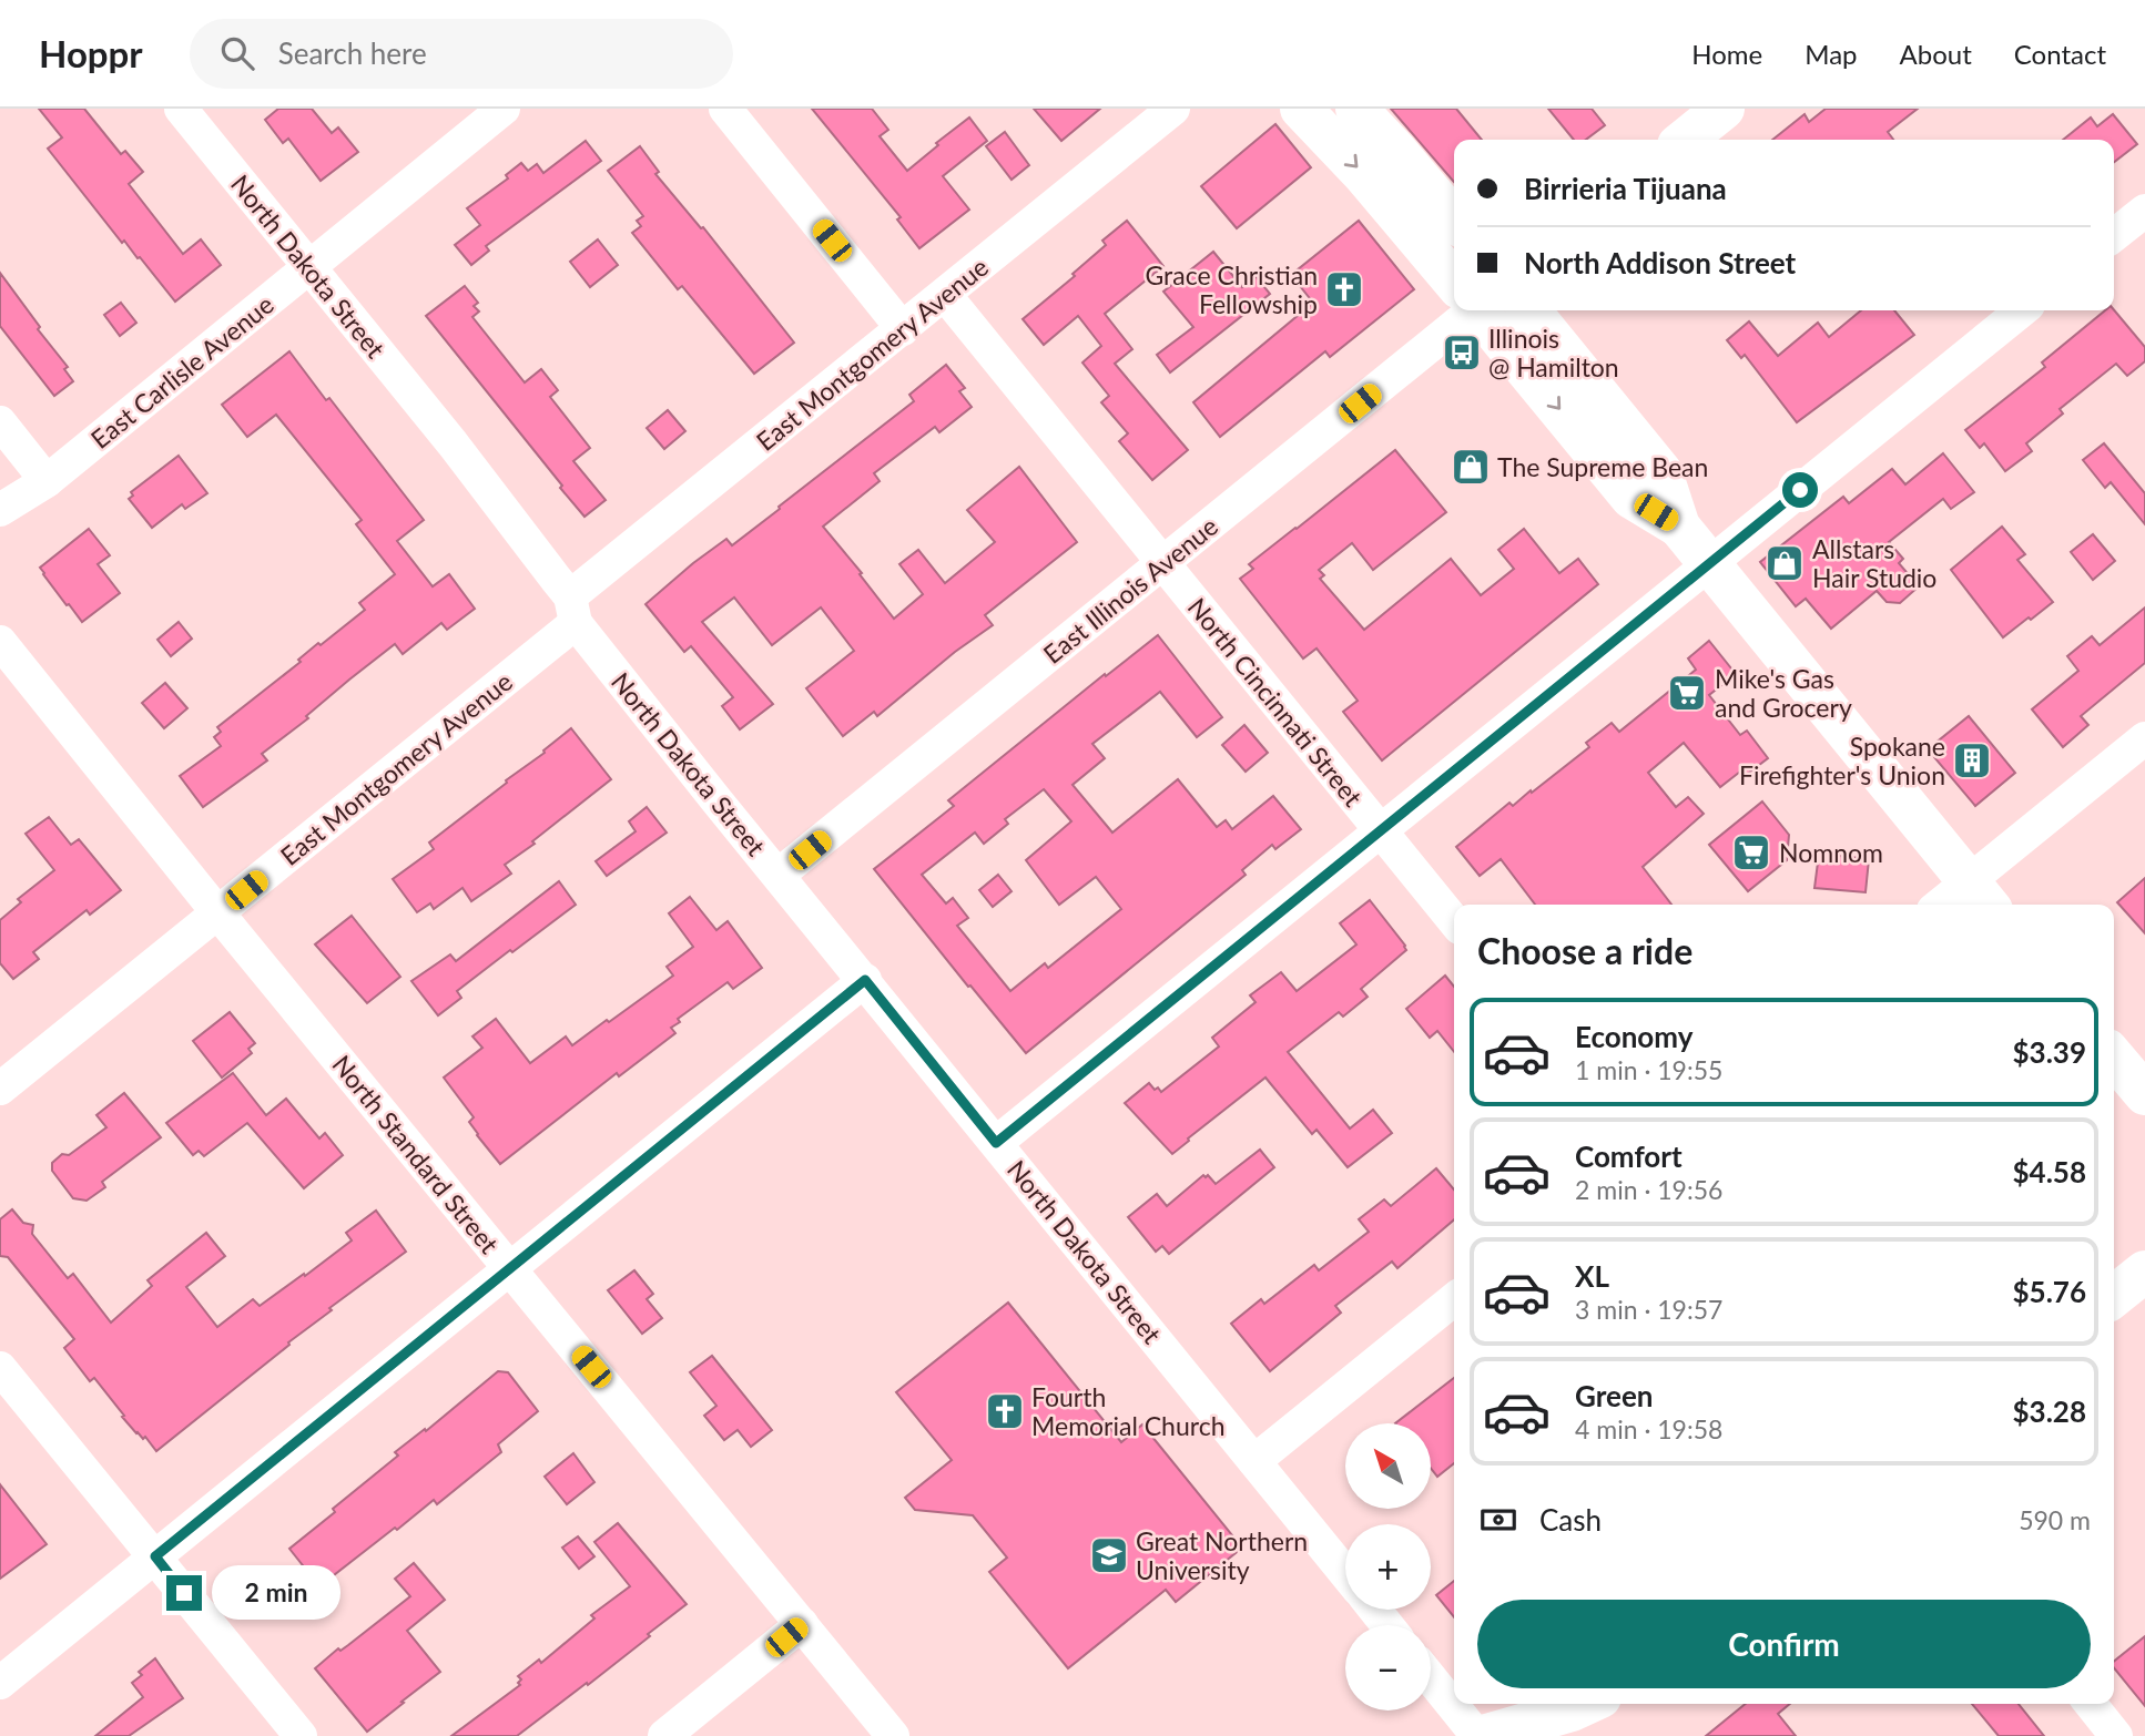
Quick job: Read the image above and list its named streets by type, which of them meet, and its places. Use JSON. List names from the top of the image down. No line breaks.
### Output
{"streets":{"street":["North Dakota Street","East Montgomery Avenue","East Carlisle Avenue","East Illinois Avenue","North Cincinnati Street","North Standard Street"]},"crossings":[["North Dakota Street","East Montgomery Avenue"],["North Dakota Street","East Carlisle Avenue"],["North Dakota Street","East Illinois Avenue"],["East Montgomery Avenue","North Cincinnati Street"],["East Montgomery Avenue","North Standard Street"],["East Illinois Avenue","North Cincinnati Street"]],"places":{"church":["Grace Christian Fellowship","Fourth Memorial Church"],"bus stop":["Illinois @ Hamilton"],"shop":["The Supreme Bean","Allstars Hair Studio"],"supermarket":["Mike's Gas and Grocery","Nomnom"],"building":["Spokane Firefighter's Union"],"school or university":["Great Northern University"]},"north":"top left","page":{"header":"Hoppr","search":"Search here","nav":["Home","Map","About","Contact"],"banner":["Birrieria Tijuana","North Addison Street"],"heading":"Choose a ride","list":[{"name":"Economy","note":"1 min · 19:55","value":"$3.39"},{"name":"Comfort","note":"2 min · 19:56","value":"$4.58"},{"name":"XL","note":"3 min · 19:57","value":"$5.76"},{"name":"Green","note":"4 min · 19:58","value":"$3.28"}],"map_buttons":["+","−"],"pay":["Cash","590 m"],"bubble":"2 min","buttons":"Confirm"}}
